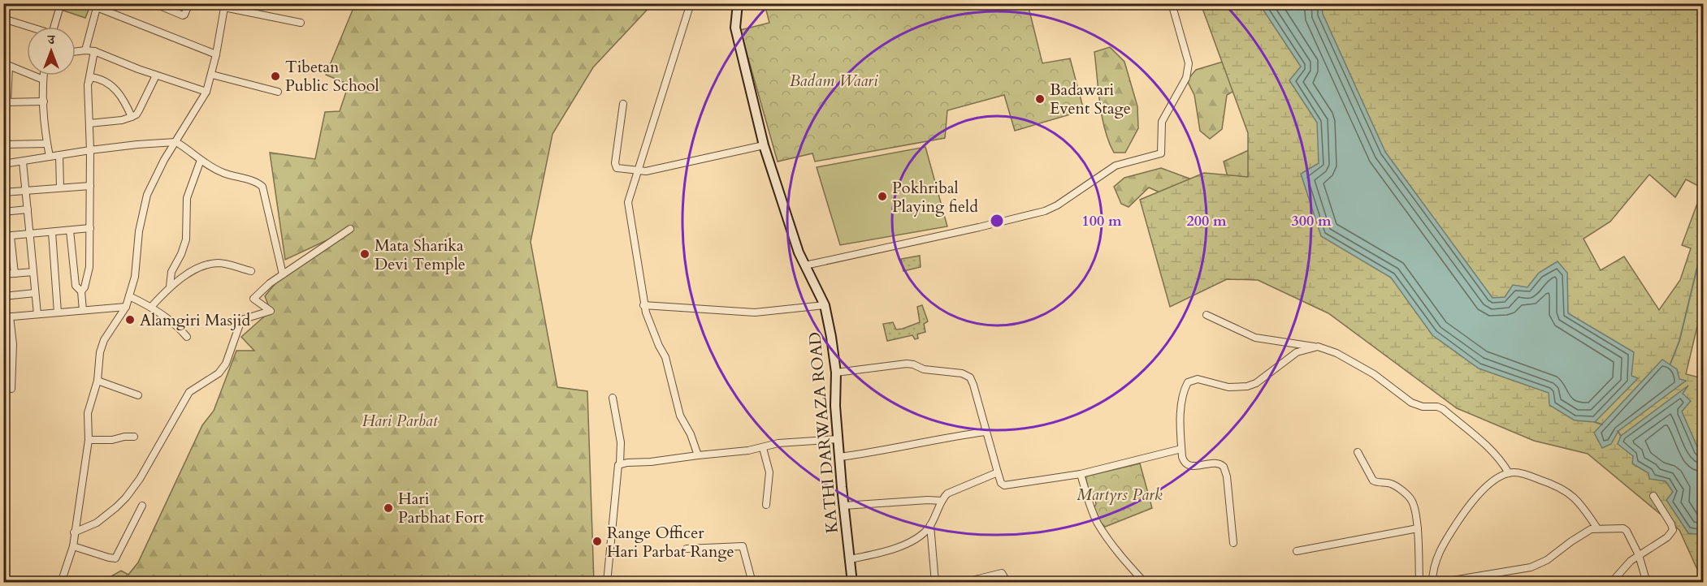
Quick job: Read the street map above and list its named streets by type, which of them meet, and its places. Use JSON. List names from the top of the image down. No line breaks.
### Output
{"streets":{"street":["KATHI DARWAZA ROAD"]},"parks":["Badam Waari","Hari Parbat","Martyrs Park"],"places":["Tibetan Public School","Badawari Event Stage","Pokhribal Playing field","Mata Sharika Devi Temple","Alamgiri Masjid","Hari Parbhat Fort","Range Officer Hari Parbat Range"],"north":"top","rings":["100 m","200 m","300 m"]}
